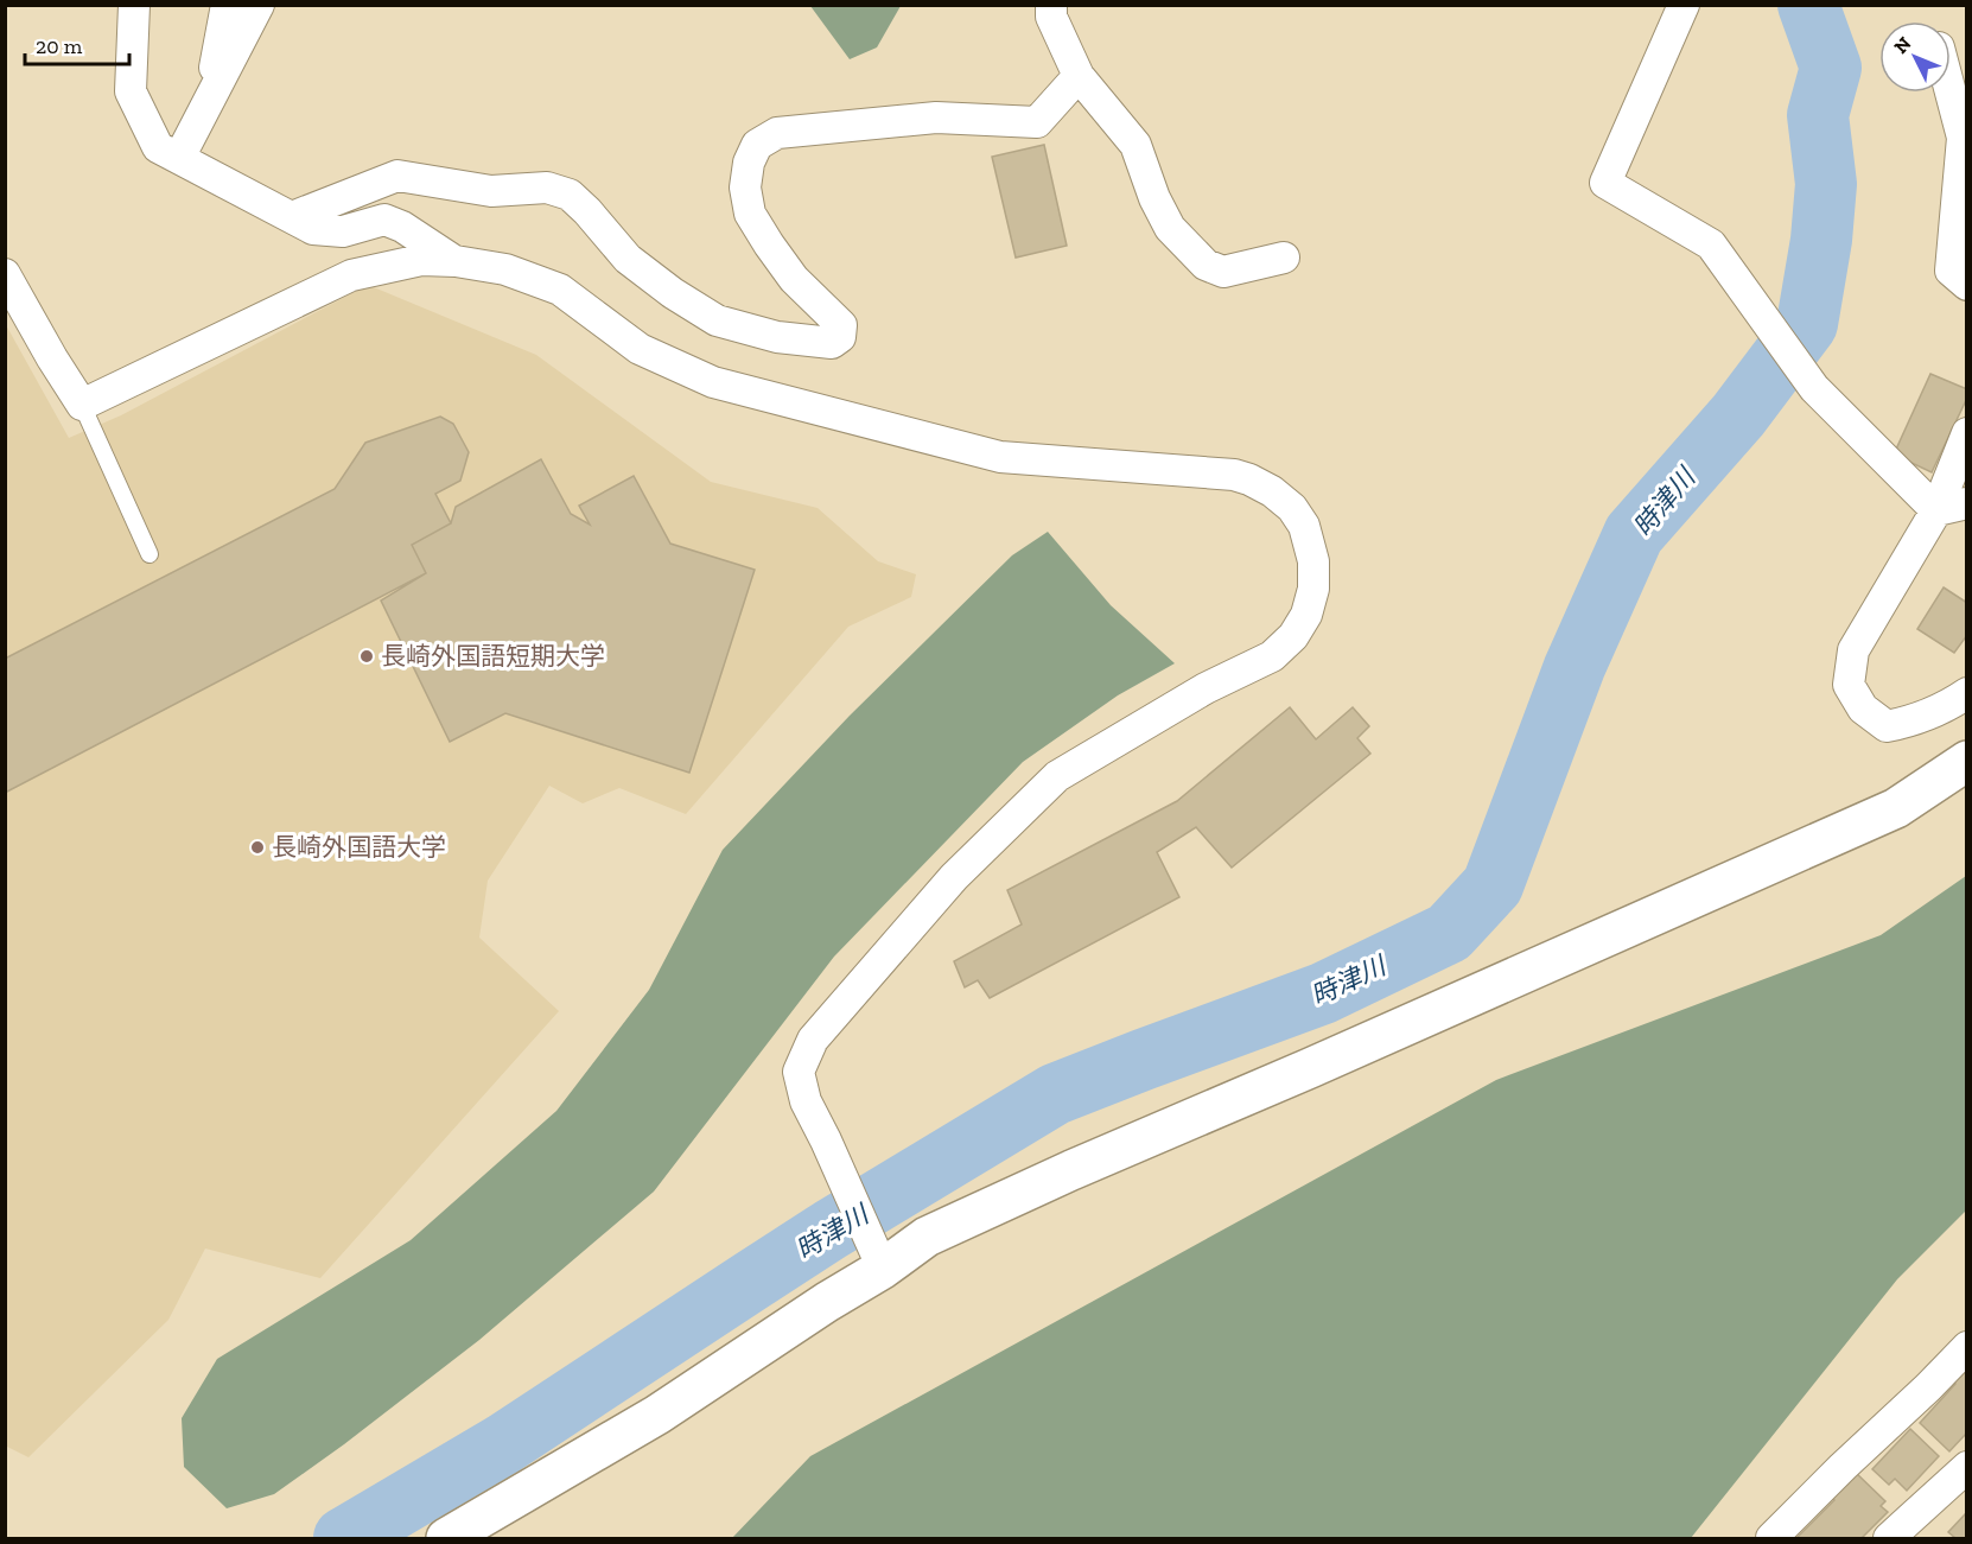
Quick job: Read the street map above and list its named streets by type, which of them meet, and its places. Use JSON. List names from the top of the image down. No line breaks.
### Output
{"water":["時津川"],"places":["長崎外国語短期大学","長崎外国語大学"],"scale_bar":"20 m","north":"top left"}
